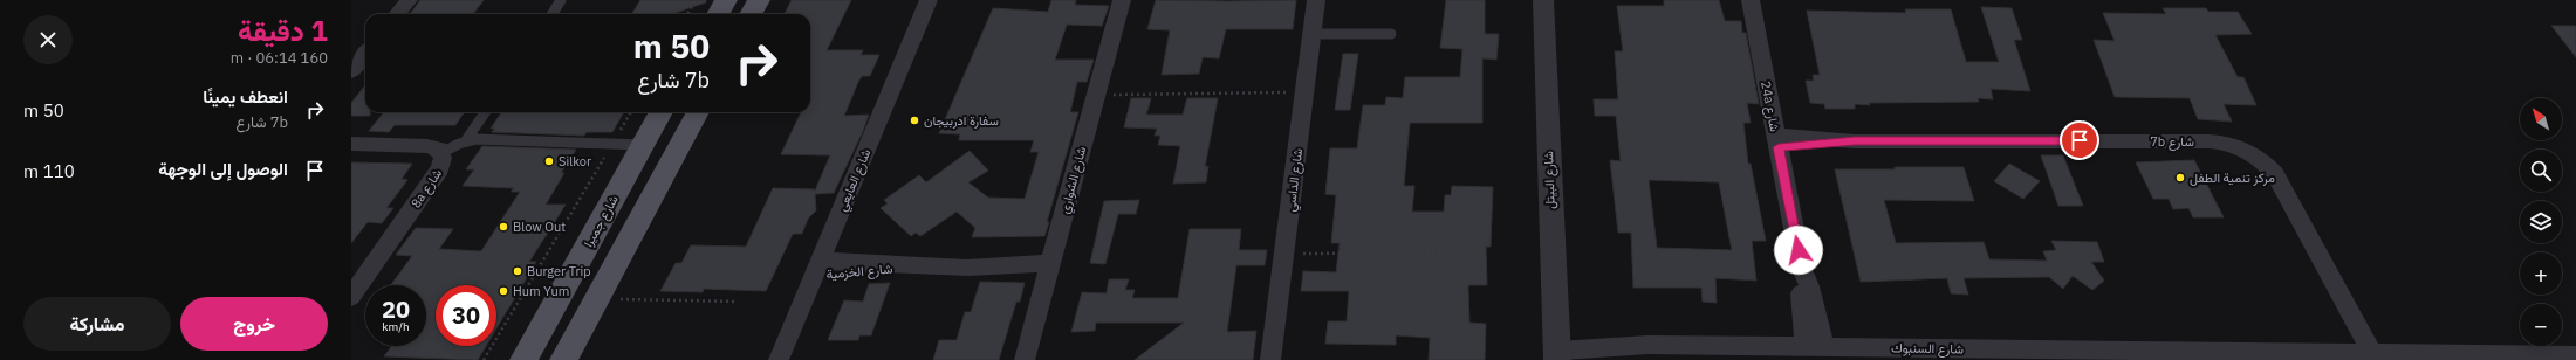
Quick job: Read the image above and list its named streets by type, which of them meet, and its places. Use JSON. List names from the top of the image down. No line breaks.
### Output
{"streets":{"main road":["شارع جميرا"],"street":["24a شارع","7b شارع","شارع العايعي","شارع الشواري","شارع الداسي","شارع البيتل","8a شارع","شارع الخزمية","شارع السنبوك"]},"crossings":[["24a شارع","7b شارع"],["24a شارع","شارع السنبوك"],["7b شارع","شارع السنبوك"],["شارع العايعي","شارع الخزمية"],["شارع الشواري","شارع الخزمية"],["شارع البيتل","شارع السنبوك"]],"places":["سفارة ادربيجان","Silkor","مركز تنمية الطفل","Blow Out","Burger Trip","Hum Yum"],"north":"top left","page":{"heading":["1 دقيقة","160 m · 06:14"],"turn":["50 m","7b شارع"],"list":[{"name":"انعطف يمينًا","note":"7b شارع","value":"50 m"},{"name":"الوصول إلى الوجهة","value":"110 m"}],"map_buttons":["+","−"],"speed":"20 km/h","limit":"30","buttons":["خروج","مشاركة"]}}
